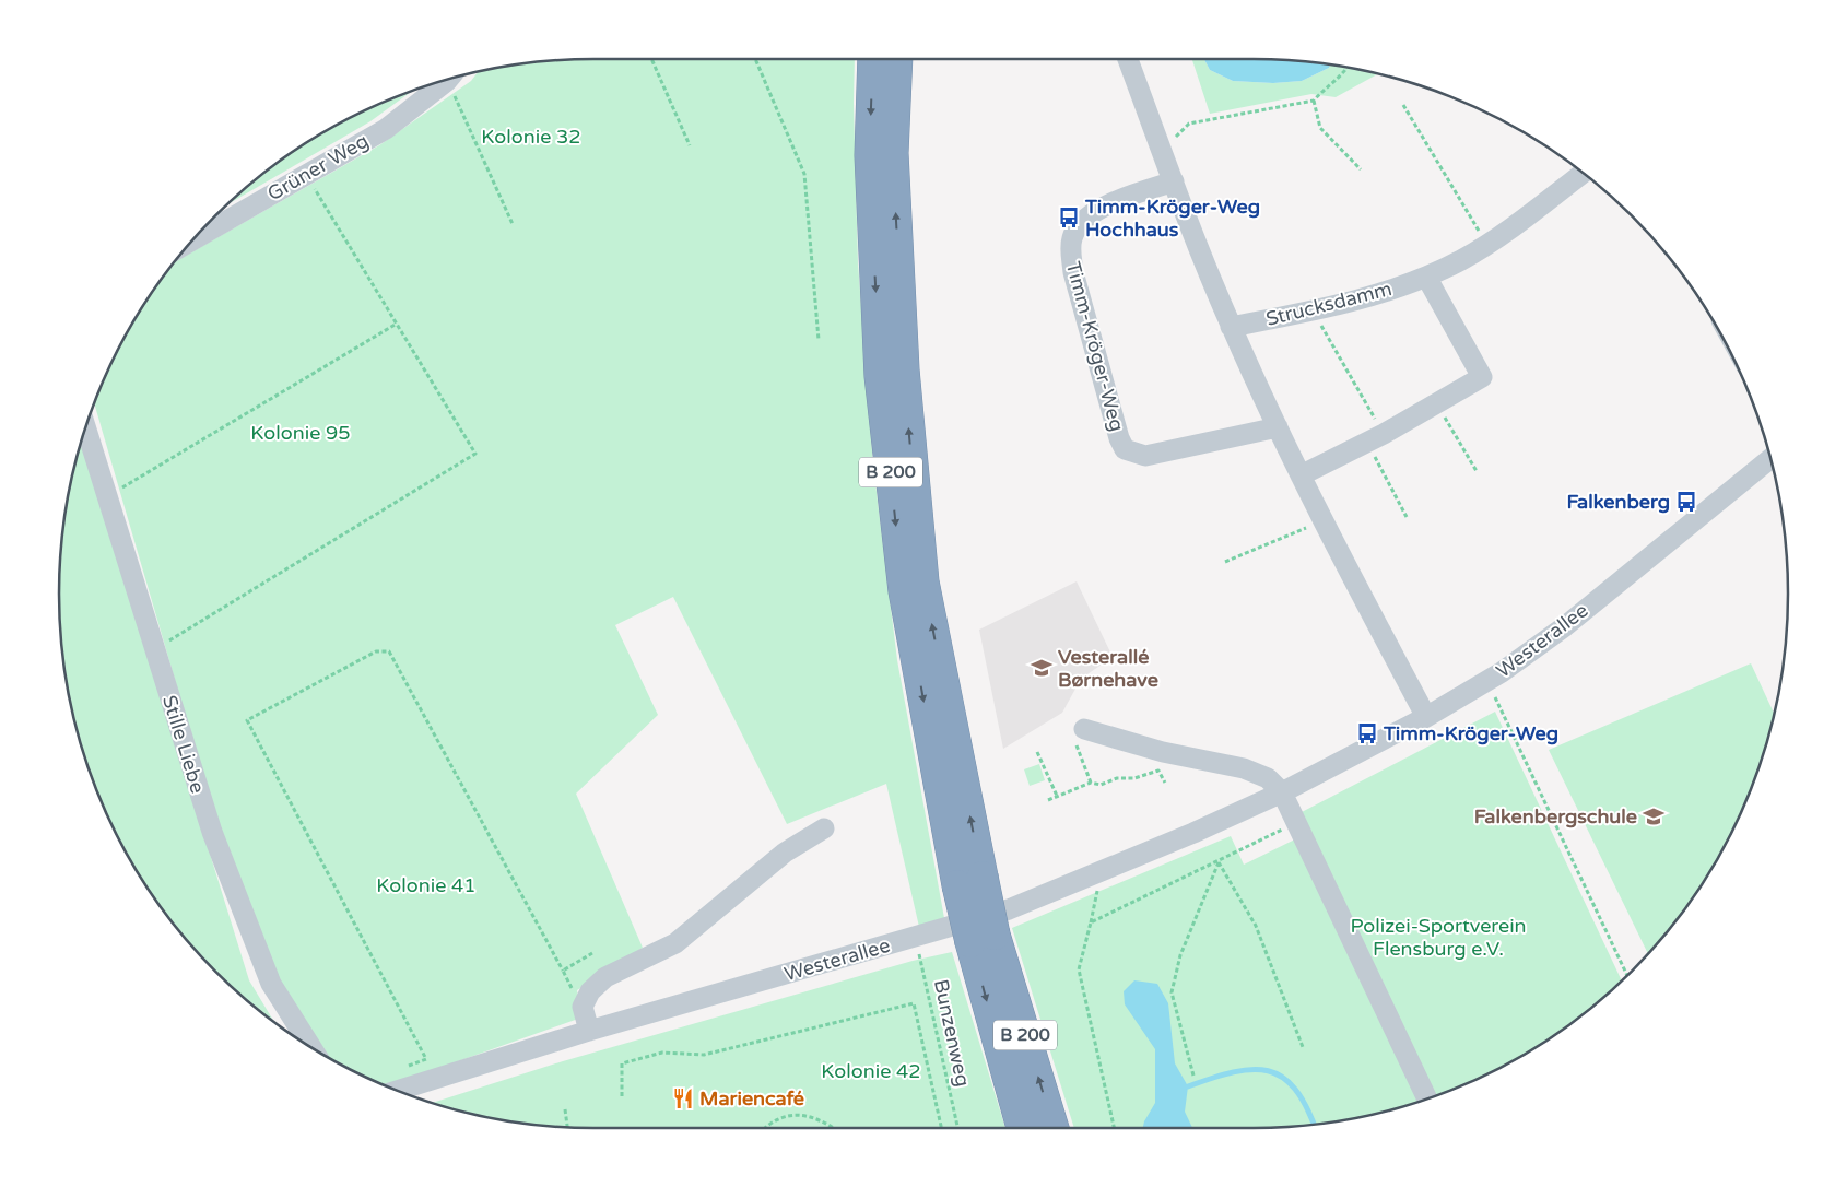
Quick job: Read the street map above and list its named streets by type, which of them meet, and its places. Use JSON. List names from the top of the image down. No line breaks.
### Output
{"streets":{"highway":["B 200"],"street":["Grüner Weg","Strucksdamm","Timm-Kröger-Weg","Westerallee","Stille Liebe"],"path":["Bunzenweg"]},"crossings":[["Westerallee","Bunzenweg"]],"parks":["Kolonie 32","Kolonie 95","Kolonie 41","Polizei-Sportverein Flensburg e.V.","Kolonie 42"],"places":{"bus stop":["Timm-Kröger-Weg Hochhaus","Falkenberg","Timm-Kröger-Weg"],"school or university":["Vesterallé Børnehave","Falkenbergschule"],"restaurant":["Mariencafé"]}}
